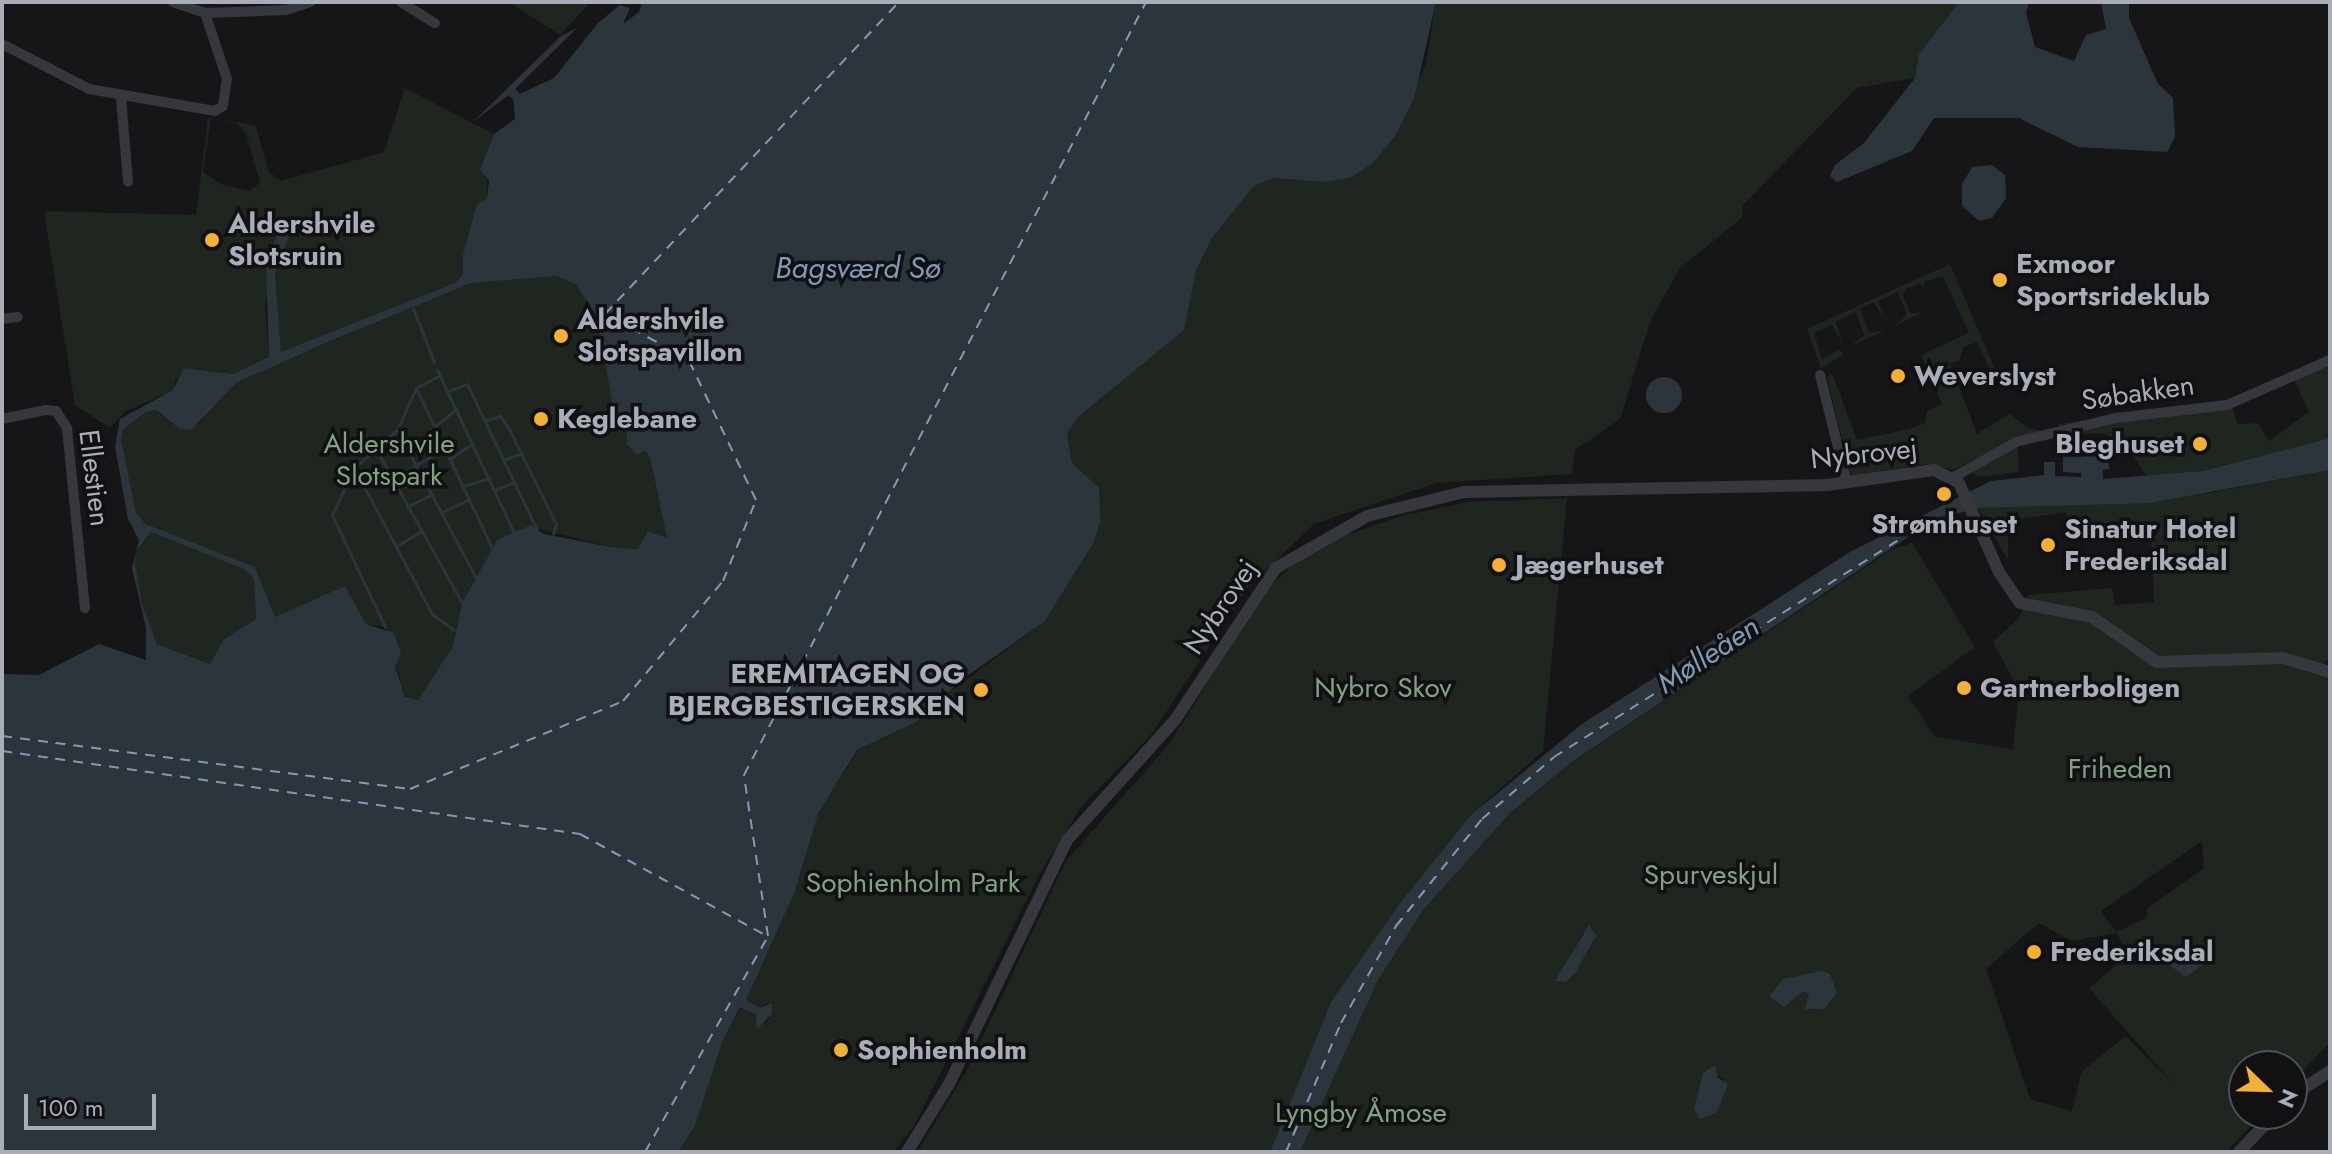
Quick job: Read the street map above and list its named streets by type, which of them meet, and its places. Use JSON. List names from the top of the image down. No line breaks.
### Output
{"streets":{"street":["Søbakken","Nybrovej","Ellestien"]},"crossings":[["Søbakken","Nybrovej"]],"water":["Bagsværd Sø","Mølleåen"],"parks":["Aldershvile Slotspark","Nybro Skov","Friheden","Spurveskjul","Sophienholm Park","Lyngby Åmose"],"places":["Aldershvile Slotsruin","Exmoor Sportsrideklub","Aldershvile Slotspavillon","Weverslyst","Keglebane","Bleghuset","Strømhuset","Sinatur Hotel Frederiksdal","Jægerhuset","Gartnerboligen","EREMITAGEN OG BJERGBESTIGERSKEN","Frederiksdal","Sophienholm"],"scale_bar":"100 m","north":"bottom right"}
